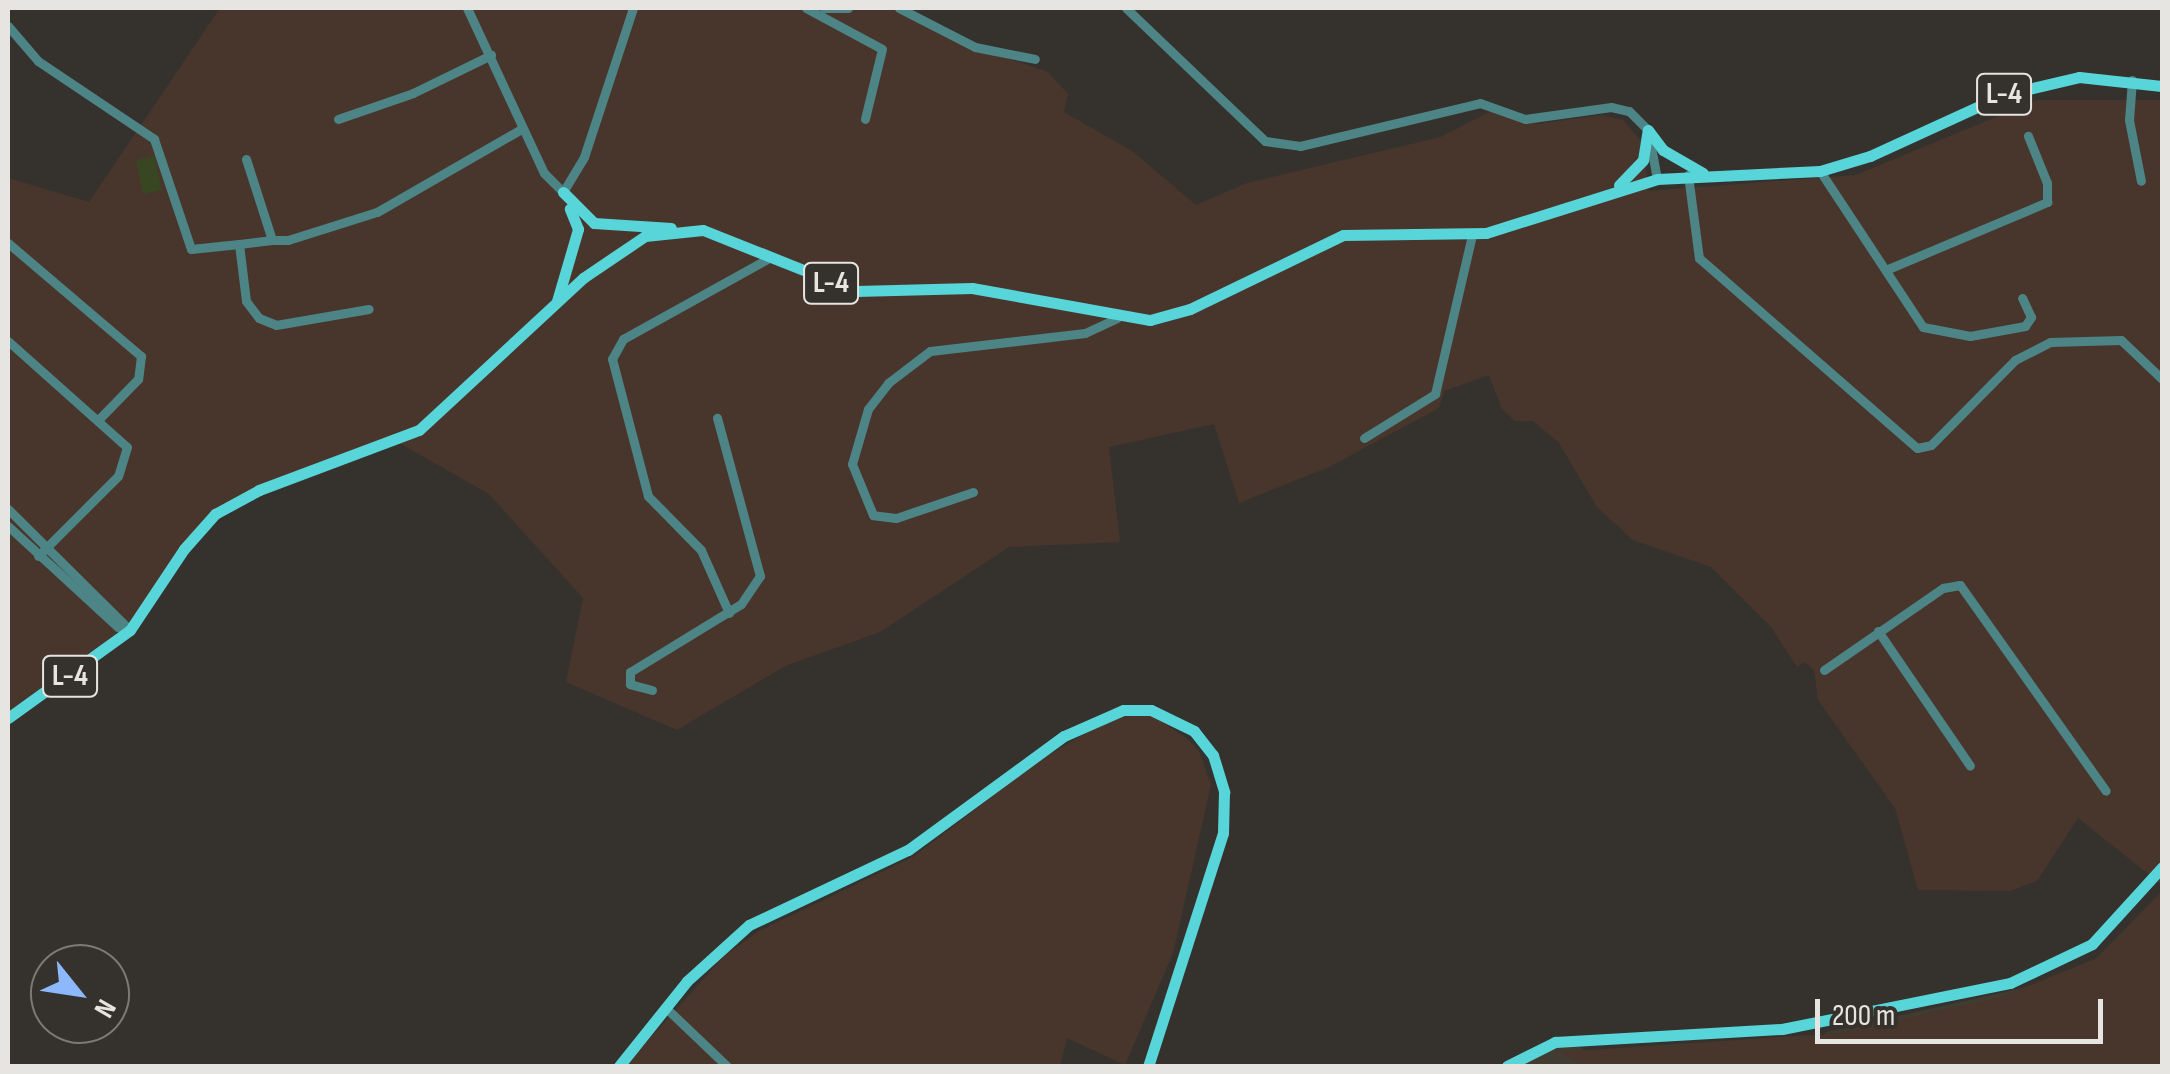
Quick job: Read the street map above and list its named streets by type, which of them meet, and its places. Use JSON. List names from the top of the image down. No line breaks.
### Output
{"streets":{"main road":["L-4"]},"scale_bar":"200 m","north":"bottom right"}
